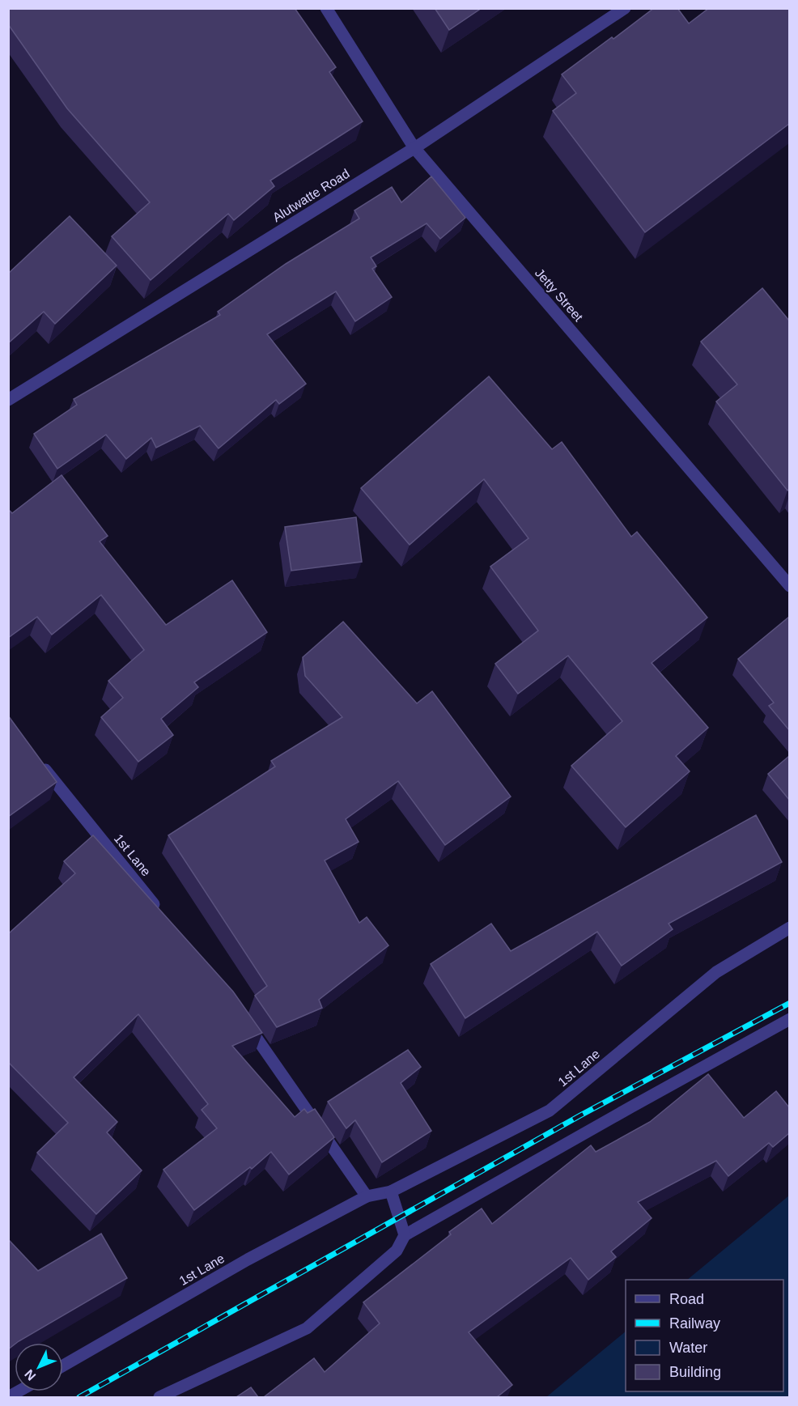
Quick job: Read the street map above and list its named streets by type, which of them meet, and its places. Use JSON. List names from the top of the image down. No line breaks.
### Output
{"streets":{"street":["Alutwatte Road","Jetty Street","1st Lane"]},"crossings":[["Alutwatte Road","Jetty Street"]],"legend":["Road","Railway","Water","Building"],"north":"bottom left"}
